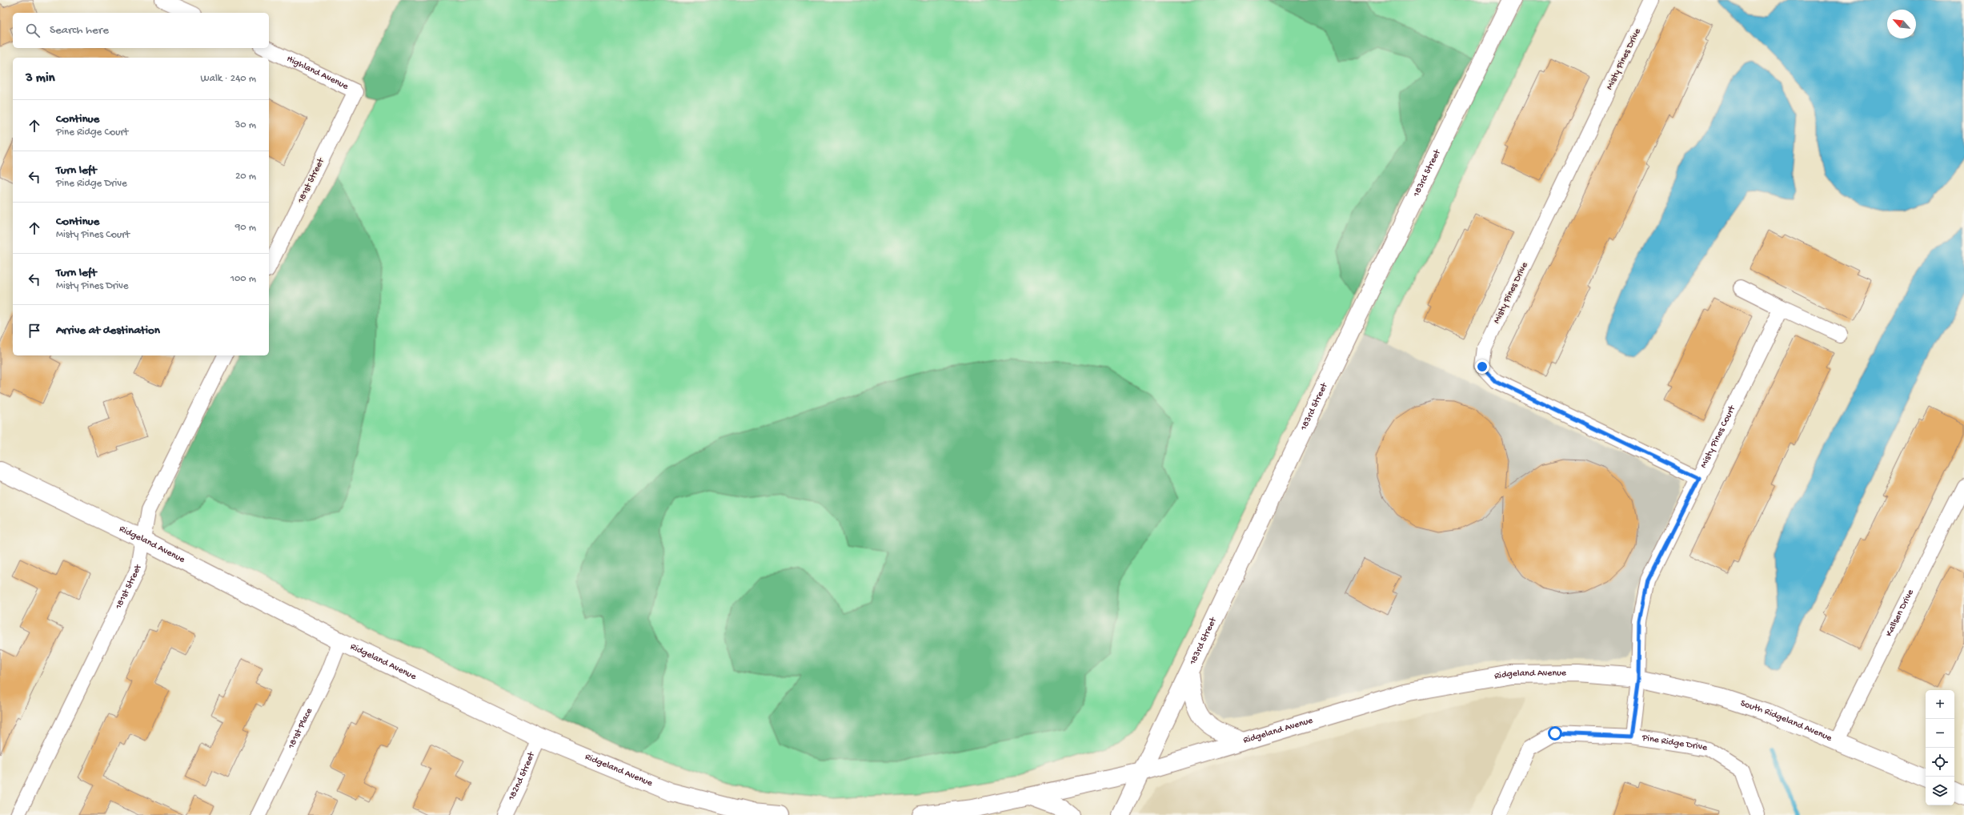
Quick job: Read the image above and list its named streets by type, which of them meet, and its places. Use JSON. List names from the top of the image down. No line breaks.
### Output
{"streets":{"street":["Misty Pines Drive","Highland Avenue","183rd Street","181st Street","Misty Pines Court","Ridgeland Avenue","Kallsen Drive","South Ridgeland Avenue","181st Place","Pine Ridge Drive","182nd Street"]},"crossings":[["Misty Pines Drive","Misty Pines Court"],["Highland Avenue","181st Street"],["183rd Street","Ridgeland Avenue"],["181st Street","Ridgeland Avenue"],["Misty Pines Court","Ridgeland Avenue"],["Misty Pines Court","South Ridgeland Avenue"],["Misty Pines Court","Pine Ridge Drive"],["Ridgeland Avenue","South Ridgeland Avenue"],["Ridgeland Avenue","181st Place"],["Ridgeland Avenue","Pine Ridge Drive"],["Ridgeland Avenue","182nd Street"],["Kallsen Drive","South Ridgeland Avenue"],["South Ridgeland Avenue","Pine Ridge Drive"]],"north":"top left","page":{"search":"Search here","heading":["3 min","Walk · 240 m"],"list":[["Continue","Pine Ridge Court","30 m"],["Turn left","Pine Ridge Drive","20 m"],["Continue","Misty Pines Court","90 m"],["Turn left","Misty Pines Drive","100 m"],"Arrive at destination"],"map_buttons":["+","−"]}}
